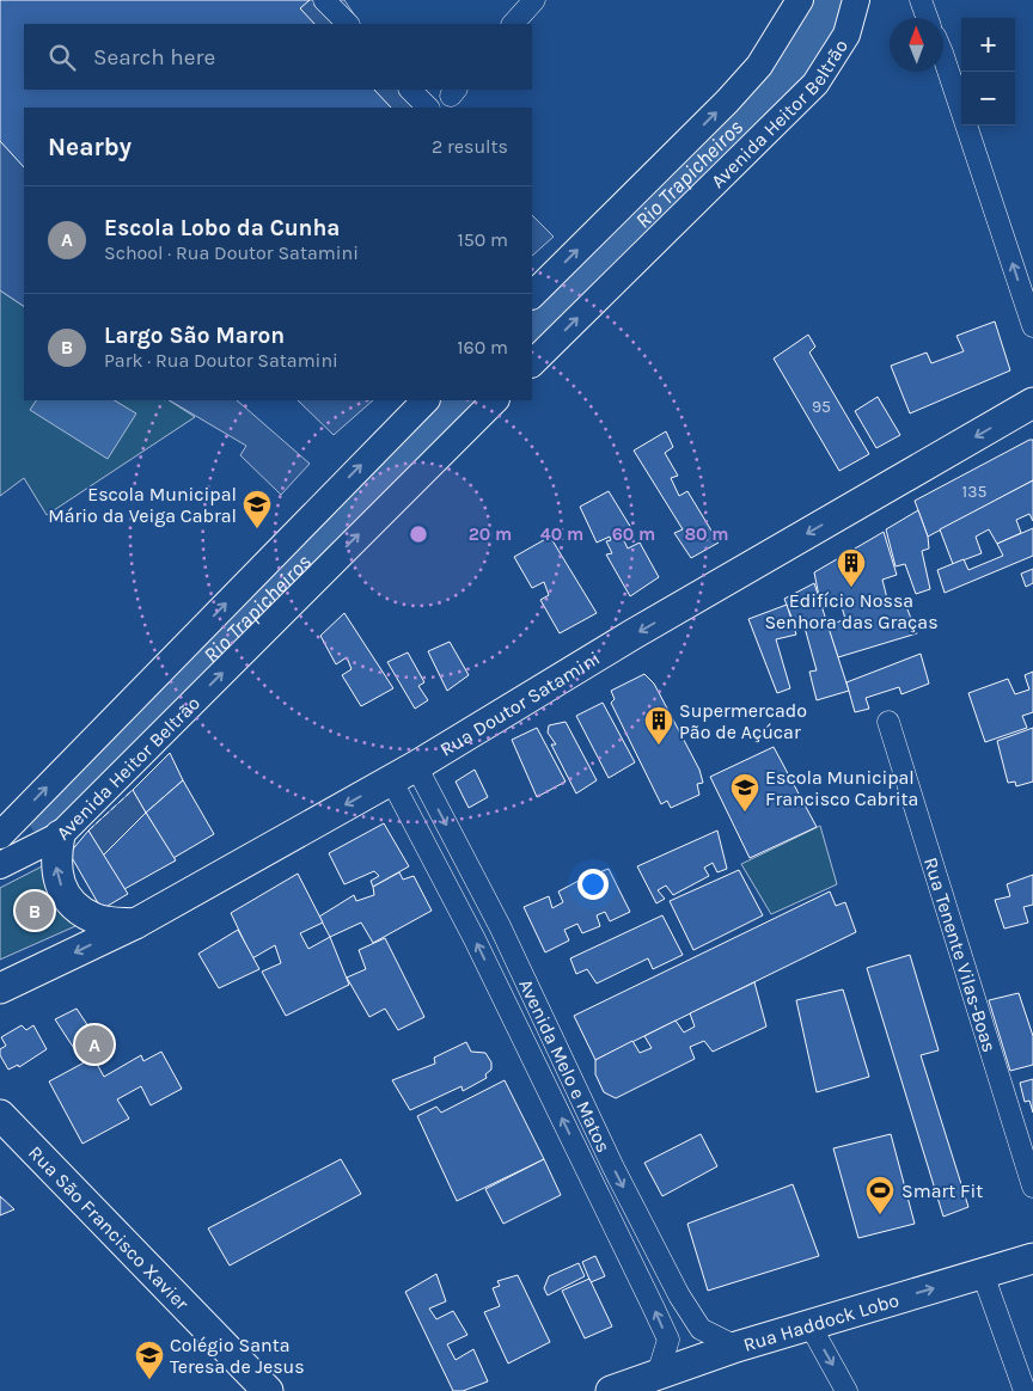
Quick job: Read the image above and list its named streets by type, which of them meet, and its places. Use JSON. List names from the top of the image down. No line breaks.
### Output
{"streets":{"main road":["Rua Doutor Satamini","Rua São Francisco Xavier","Rua Haddock Lobo"],"street":["Avenida Heitor Beltrão","Rua Tenente Vilas-Boas","Avenida Melo e Matos"]},"crossings":[["Rua Doutor Satamini","Avenida Melo e Matos"],["Avenida Melo e Matos","Rua Haddock Lobo"]],"one_way":["Avenida Heitor Beltrão","Rua Doutor Satamini","Rua Haddock Lobo"],"water":["Rio Trapicheiros"],"places":{"school or university":["Escola Municipal Mário da Veiga Cabral","Escola Municipal Francisco Cabrita","Colégio Santa Teresa de Jesus"],"building":["Edifício Nossa Senhora das Graças","Supermercado Pão de Açúcar"],"sports":["Smart Fit"]},"house_numbers":["95","135"],"north":"top","page":{"map_buttons":["+","−"],"search":"Search here","heading":["Nearby","2 results"],"list":[{"mark":"A","name":"Escola Lobo da Cunha","note":"School · Rua Doutor Satamini","value":"150 m"},{"mark":"B","name":"Largo São Maron","note":"Park · Rua Doutor Satamini","value":"160 m"}],"pins":["B","A"]},"rings":["20 m","40 m","60 m","80 m"]}
